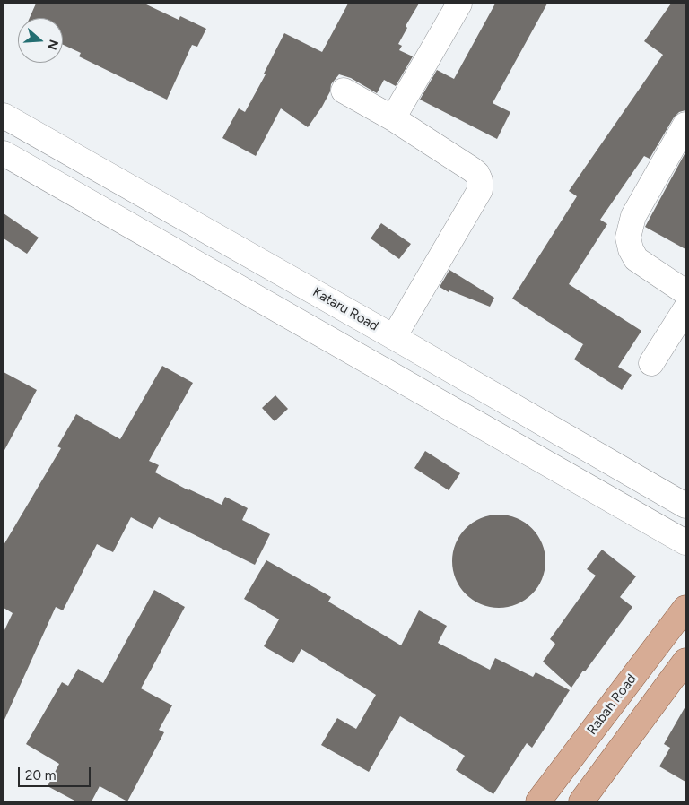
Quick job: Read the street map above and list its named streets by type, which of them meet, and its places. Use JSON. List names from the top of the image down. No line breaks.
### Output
{"streets":{"main road":["Rabah Road"],"street":["Kataru Road"]},"scale_bar":"20 m","north":"right"}
